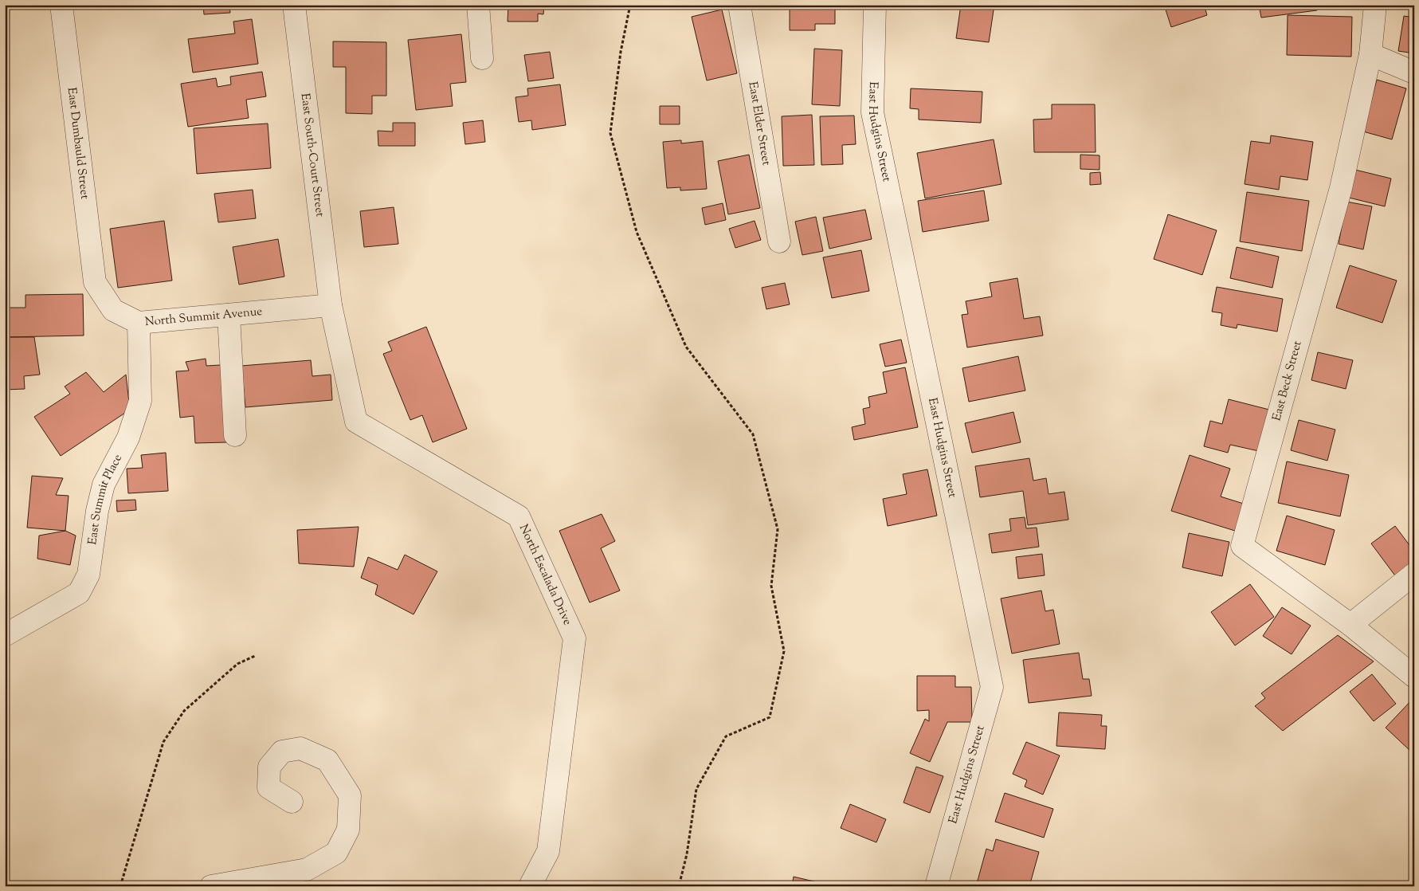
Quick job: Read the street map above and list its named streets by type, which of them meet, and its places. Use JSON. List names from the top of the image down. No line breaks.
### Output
{"streets":{"street":["East Elder Street","East Hudgins Street","East Dumbauld Street","East South-Court Street","North Summit Avenue","East Beck Street","East Summit Place","North Escalada Drive"]},"crossings":[["East Dumbauld Street","North Summit Avenue"],["East South-Court Street","North Summit Avenue"],["East South-Court Street","North Escalada Drive"],["North Summit Avenue","East Summit Place"],["North Summit Avenue","North Escalada Drive"]]}
